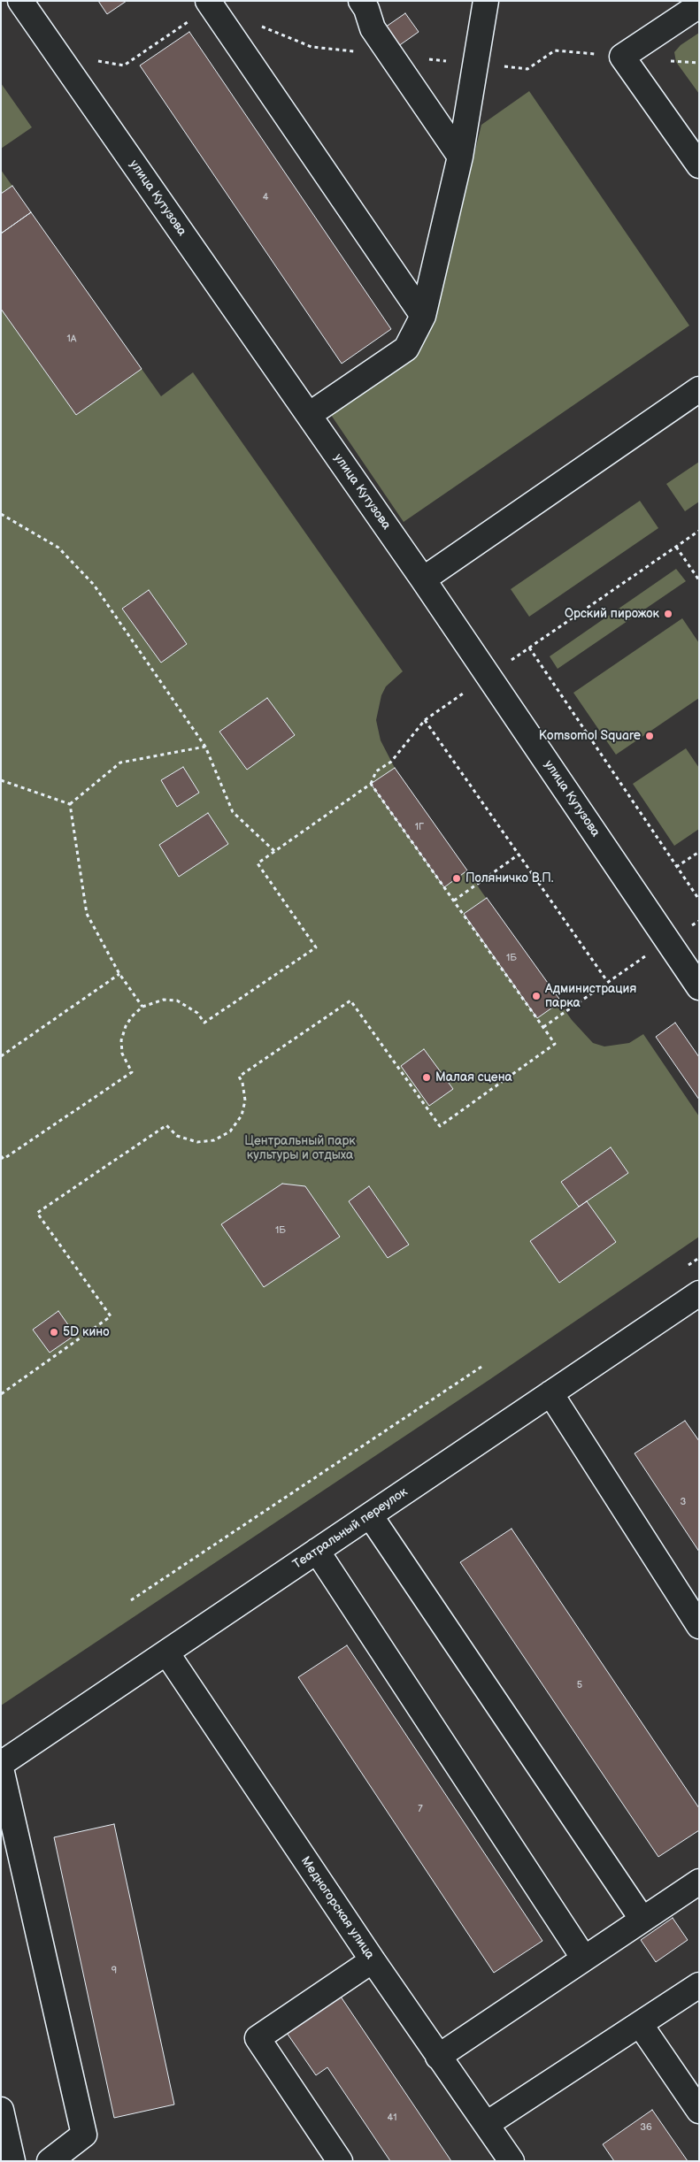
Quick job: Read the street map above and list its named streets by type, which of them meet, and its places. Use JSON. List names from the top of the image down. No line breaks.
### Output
{"streets":{"street":["улица Кутузова","Театральный переулок","Медногорская улица"]},"crossings":[["Театральный переулок","Медногорская улица"]],"parks":["Центральный парк культуры и отдыха"],"places":["Орский пирожок","Komsomol Square","Поляничко В.П.","Администрация парка","Малая сцена","5D кино"],"house_numbers":["4","1А","1Г","1Б","1Б","3","5","7","9","41","36"]}
